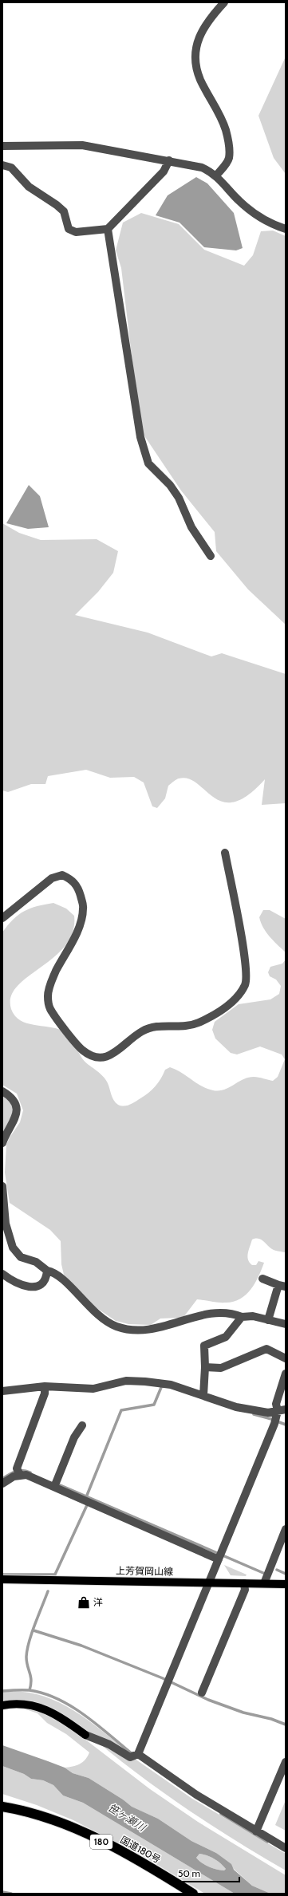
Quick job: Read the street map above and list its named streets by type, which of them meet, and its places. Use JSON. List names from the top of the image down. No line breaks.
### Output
{"streets":{"highway":["180","国道180号"],"main road":["上芳賀岡山線"]},"water":["笹ヶ瀬川"],"places":{"shop":["洋"]},"scale_bar":"50 m"}
